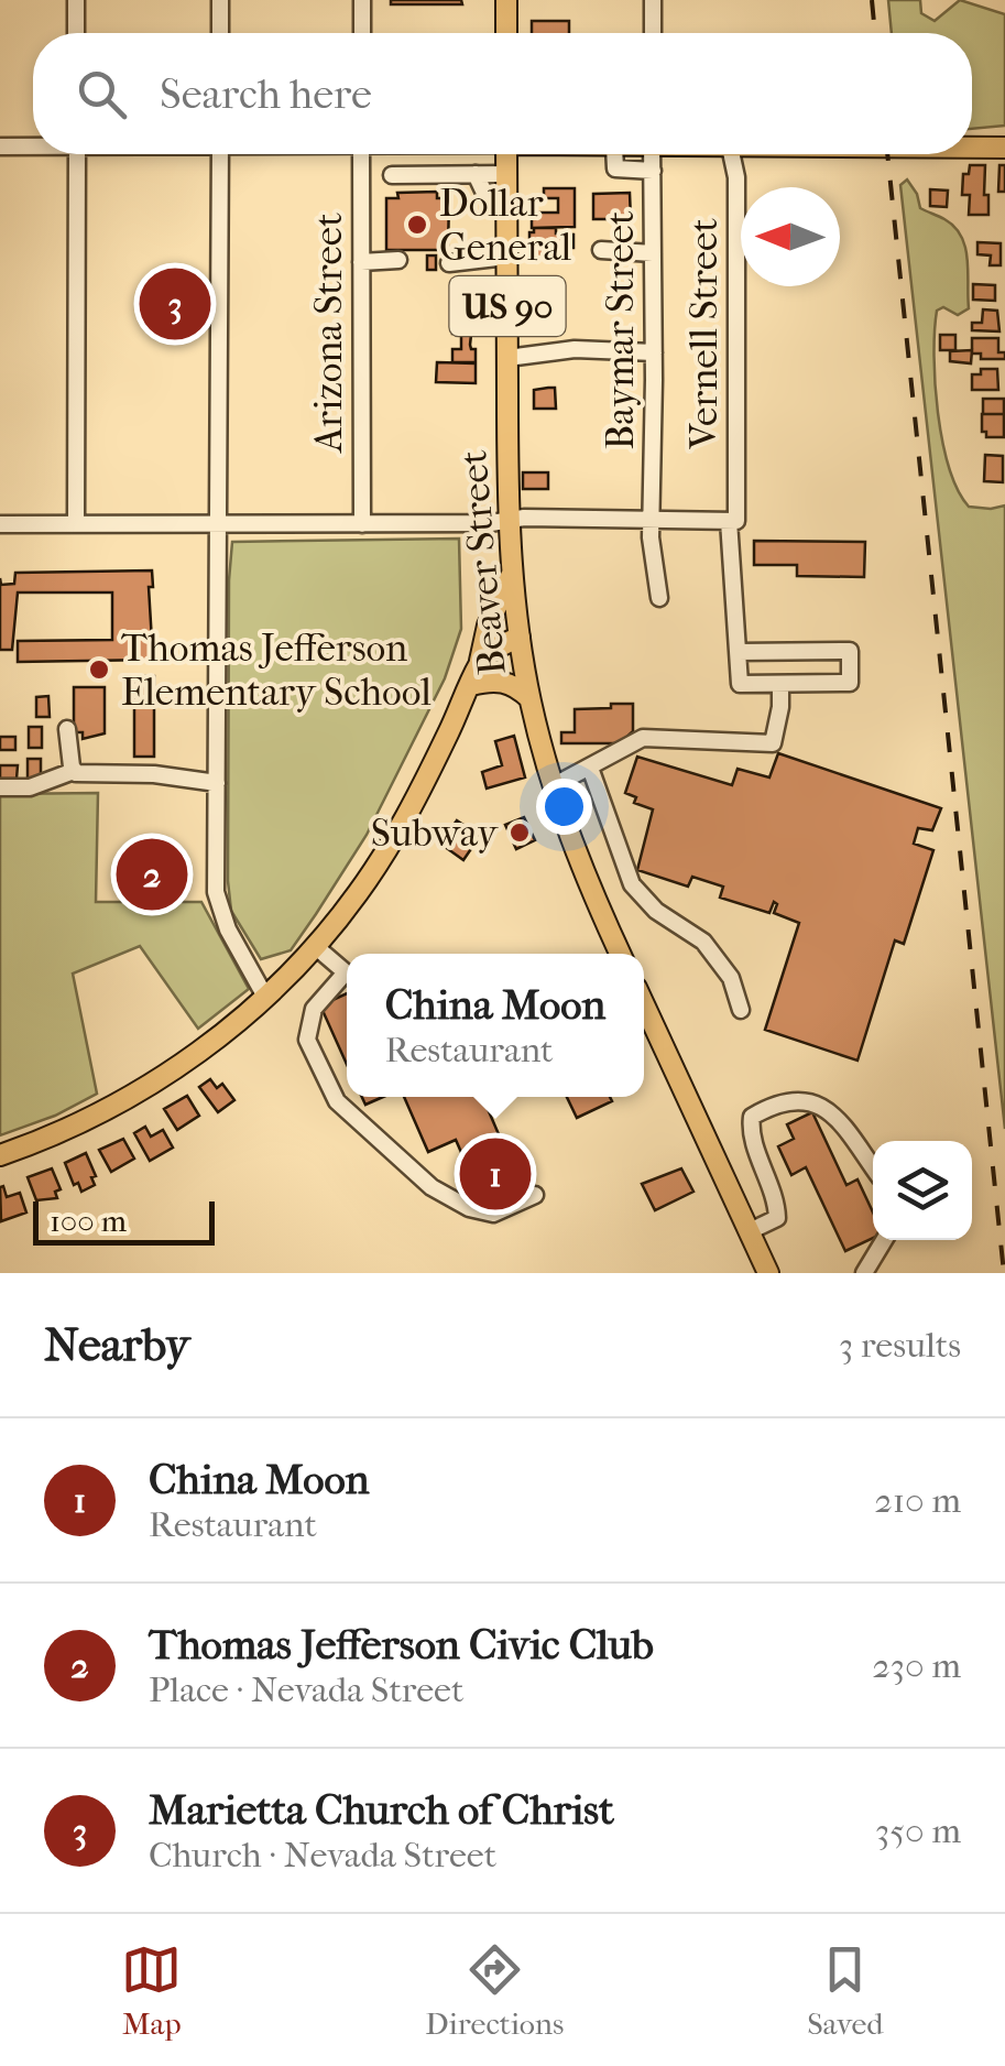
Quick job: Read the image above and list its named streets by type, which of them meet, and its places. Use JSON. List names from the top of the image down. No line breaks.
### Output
{"streets":{"main road":["US 90","Beaver Street"],"street":["Baymar Street","Arizona Street","Vernell Street"]},"places":["Dollar General","Thomas Jefferson Elementary School","Subway"],"scale_bar":"100 m","north":"left","page":{"search":"Search here","pins":["3","2","1"],"popup":["China Moon","Restaurant"],"scale":"100 m","heading":["Nearby","3 results"],"list":[{"mark":"1","name":"China Moon","note":"Restaurant","value":"210 m"},{"mark":"2","name":"Thomas Jefferson Civic Club","note":"Place · Nevada Street","value":"230 m"},{"mark":"3","name":"Marietta Church of Christ","note":"Church · Nevada Street","value":"350 m"}],"nav":["Map","Directions","Saved"]}}
